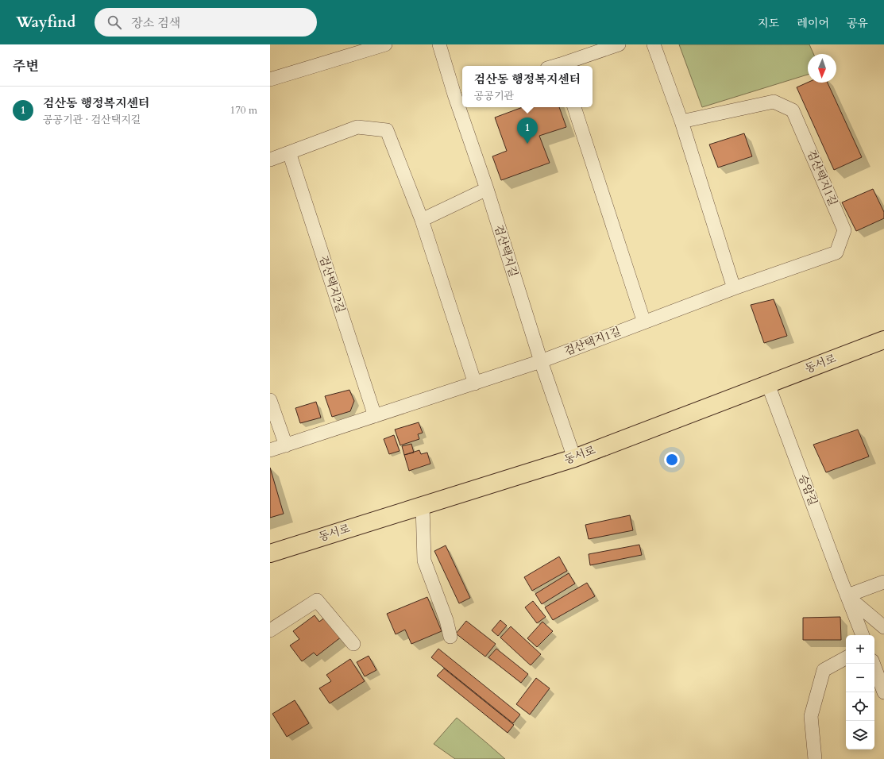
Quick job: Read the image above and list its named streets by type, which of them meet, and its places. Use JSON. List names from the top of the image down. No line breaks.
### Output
{"streets":{"main road":["동서로"],"street":["검산택지1길","검산택지길","검산택지2길","승암길"]},"crossings":[["검산택지1길","검산택지길"],["검산택지길","동서로"],["동서로","승암길"]],"north":"bottom","page":{"header":"Wayfind","search":"장소 검색","nav":["지도","레이어","공유"],"heading":"주변","popup":["검산동 행정복지센터","공공기관"],"list":[{"mark":"1","name":"검산동 행정복지센터","note":"공공기관 · 검산택지길","value":"170 m"}],"pins":"1","map_buttons":["+","−"]}}
